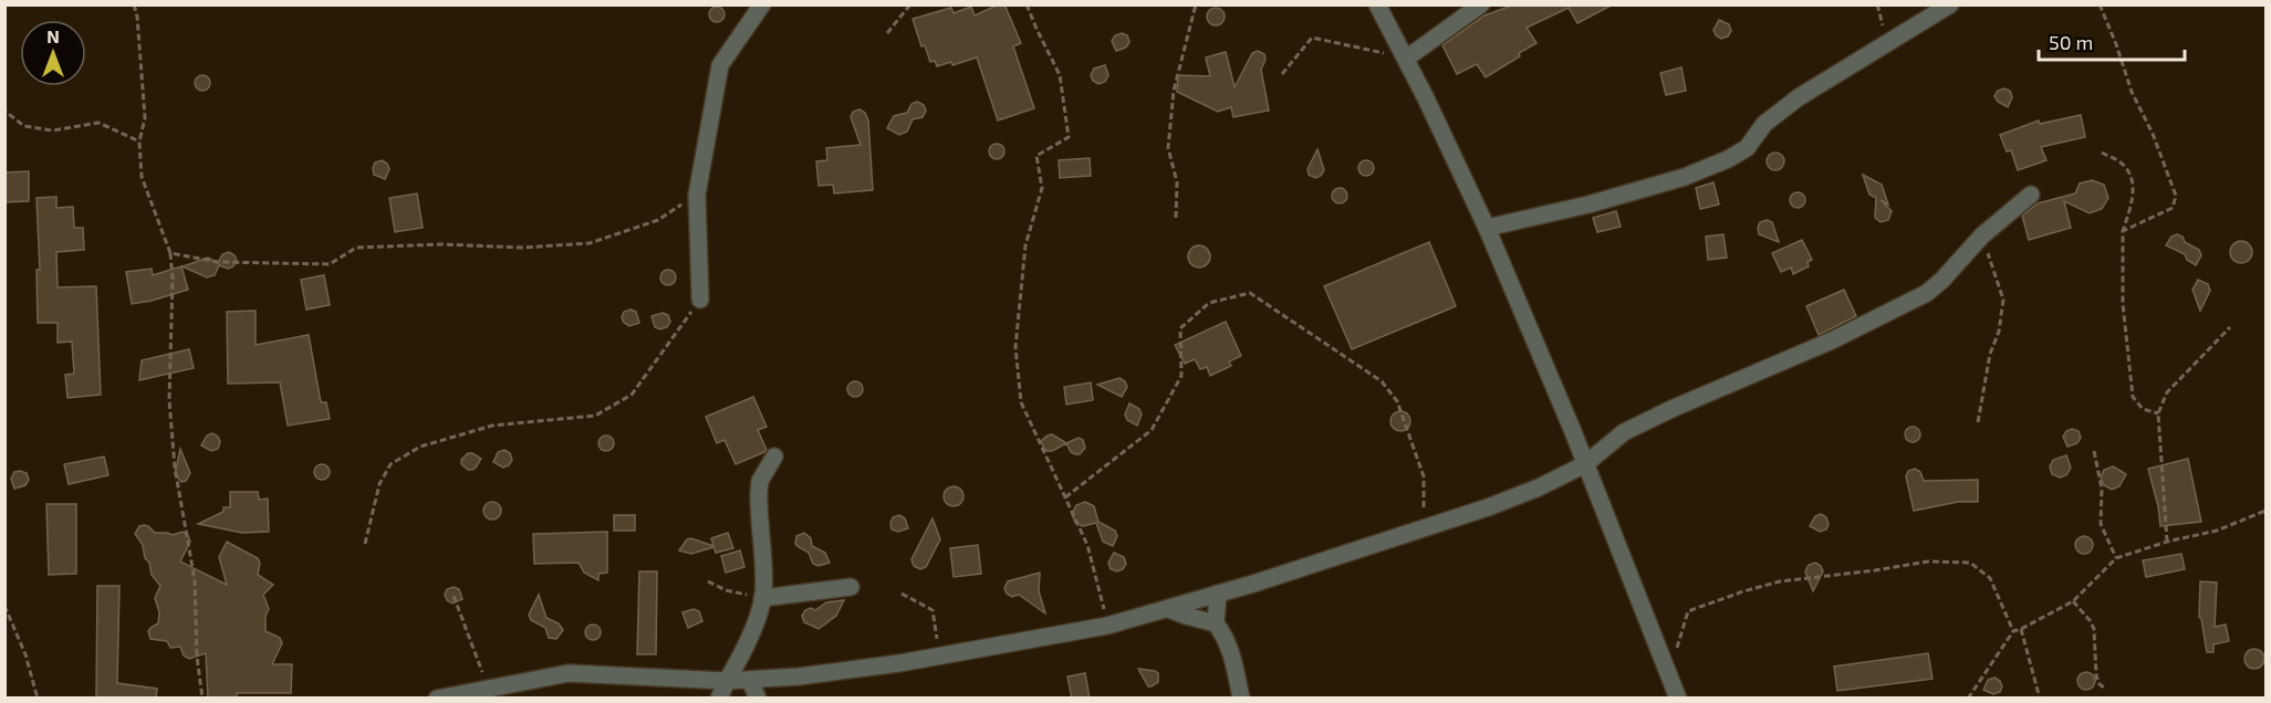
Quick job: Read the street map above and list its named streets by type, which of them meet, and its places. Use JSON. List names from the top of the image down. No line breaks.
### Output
{"scale_bar":"50 m","north":"top"}
